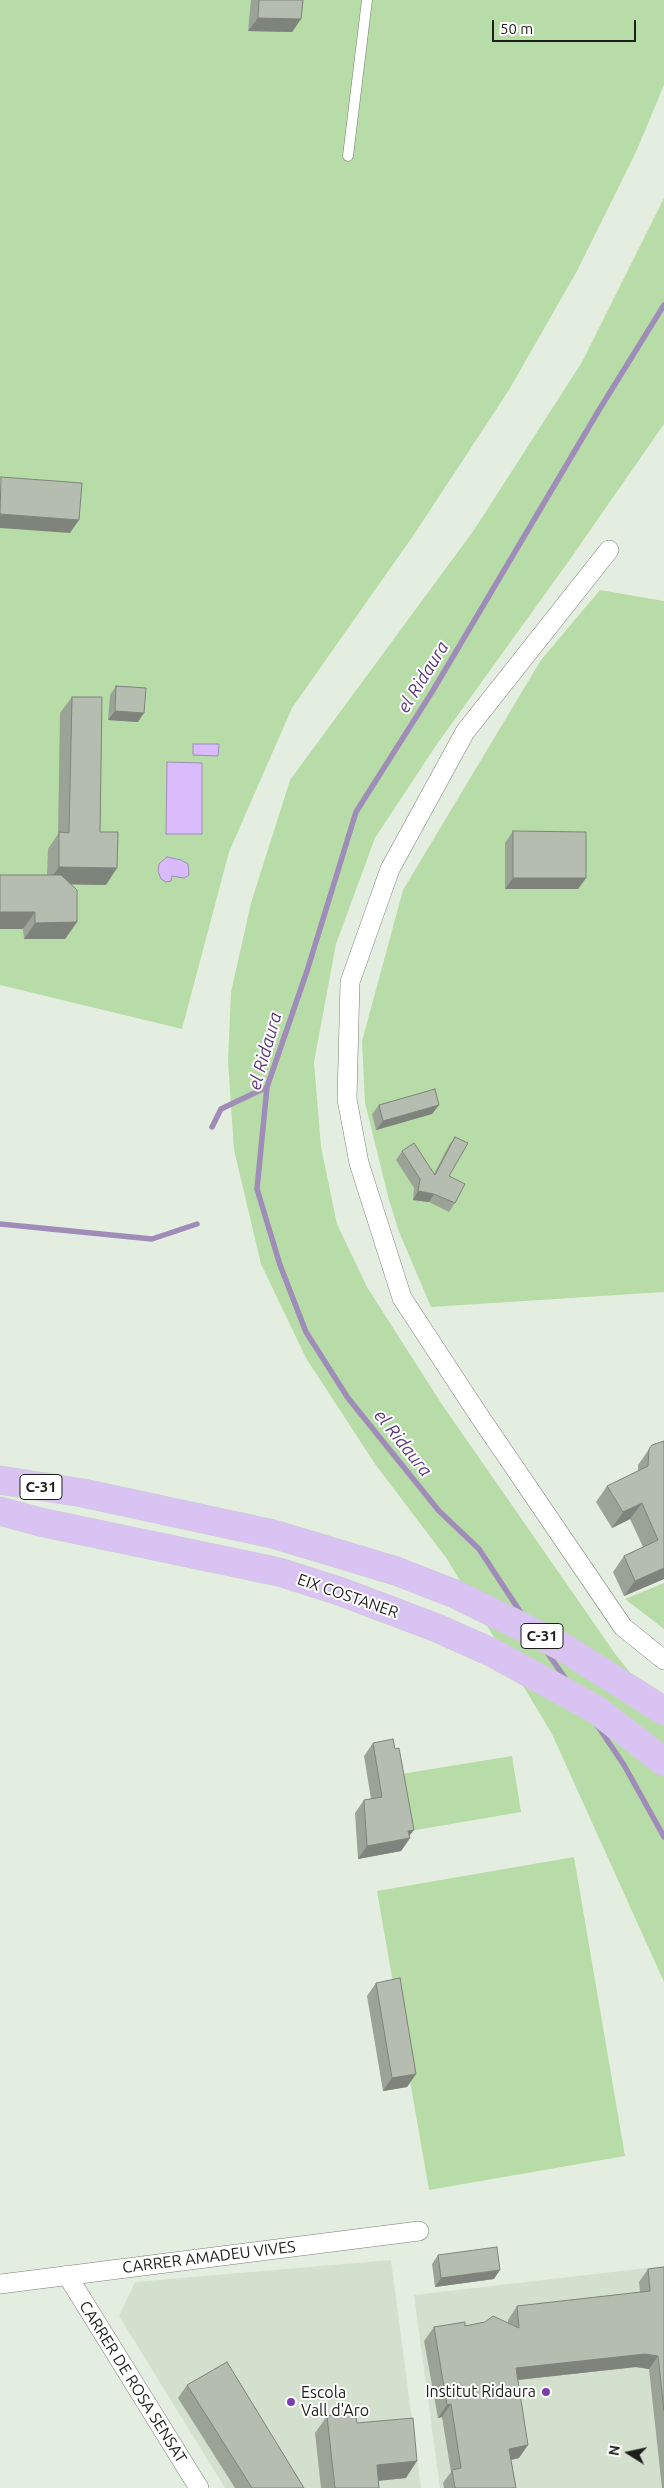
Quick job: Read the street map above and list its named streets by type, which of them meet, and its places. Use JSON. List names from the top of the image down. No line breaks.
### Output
{"streets":{"highway":["C-31","EIX COSTANER"],"street":["CARRER AMADEU VIVES","CARRER DE ROSA SENSAT"]},"crossings":[["CARRER AMADEU VIVES","CARRER DE ROSA SENSAT"]],"water":["el Ridaura"],"places":["Institut Ridaura","Escola Vall d'Aro"],"scale_bar":"50 m","north":"left"}
